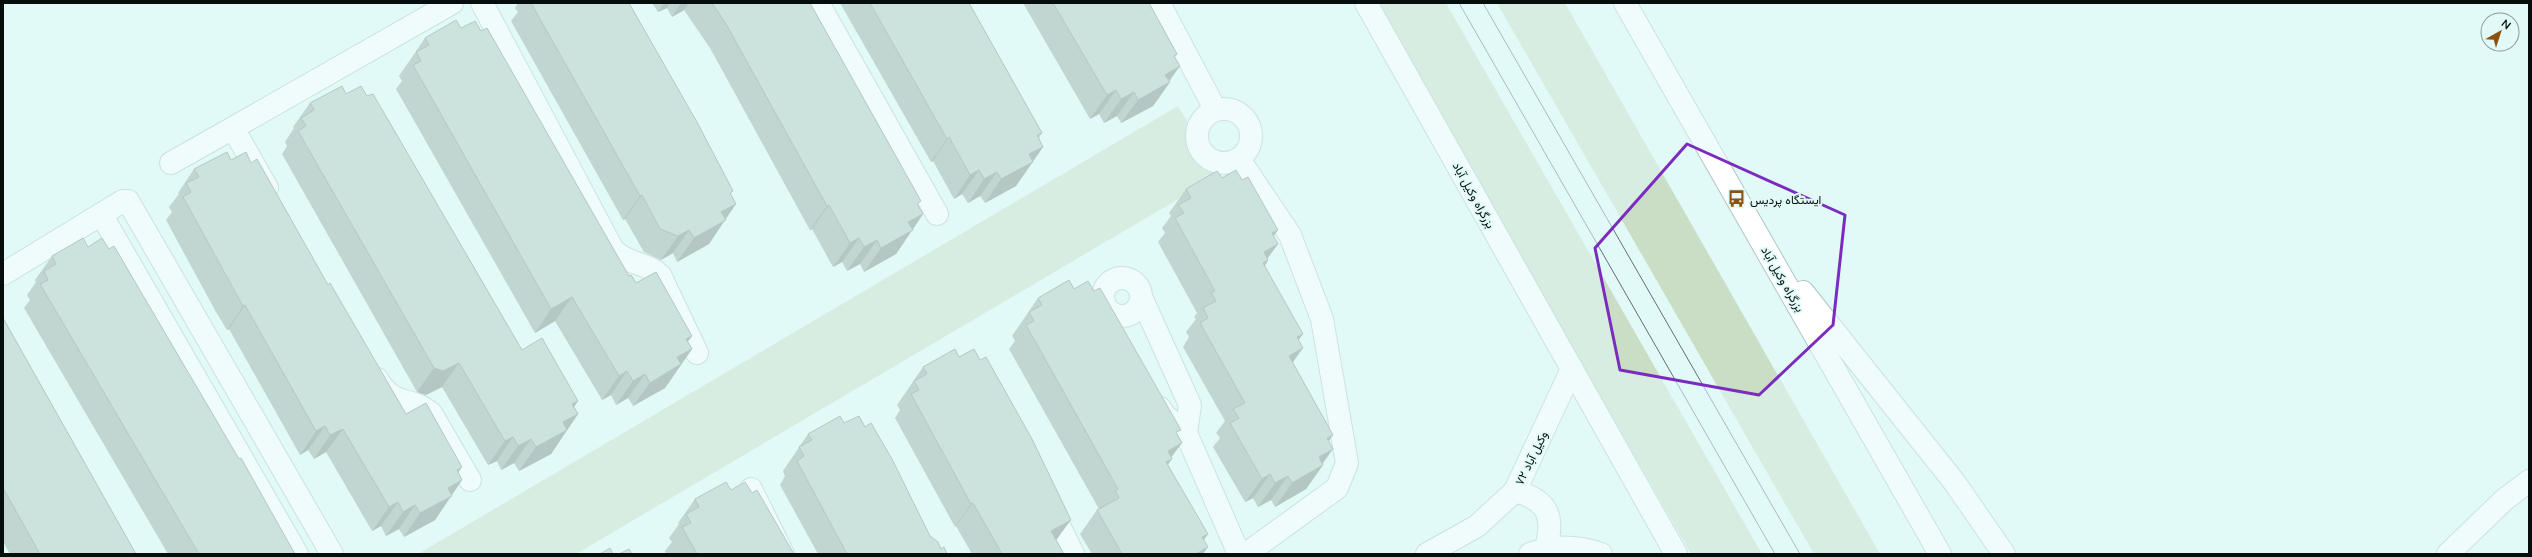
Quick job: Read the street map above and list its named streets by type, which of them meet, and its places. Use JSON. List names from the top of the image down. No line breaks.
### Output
{"streets":{"main road":["بزرگراه وکیل آباد","۷۲ وکیل آباد"]},"crossings":[["بزرگراه وکیل آباد","۷۲ وکیل آباد"]],"places":{"bus stop":["ایستگاه پردیس"]},"north":"top right"}
